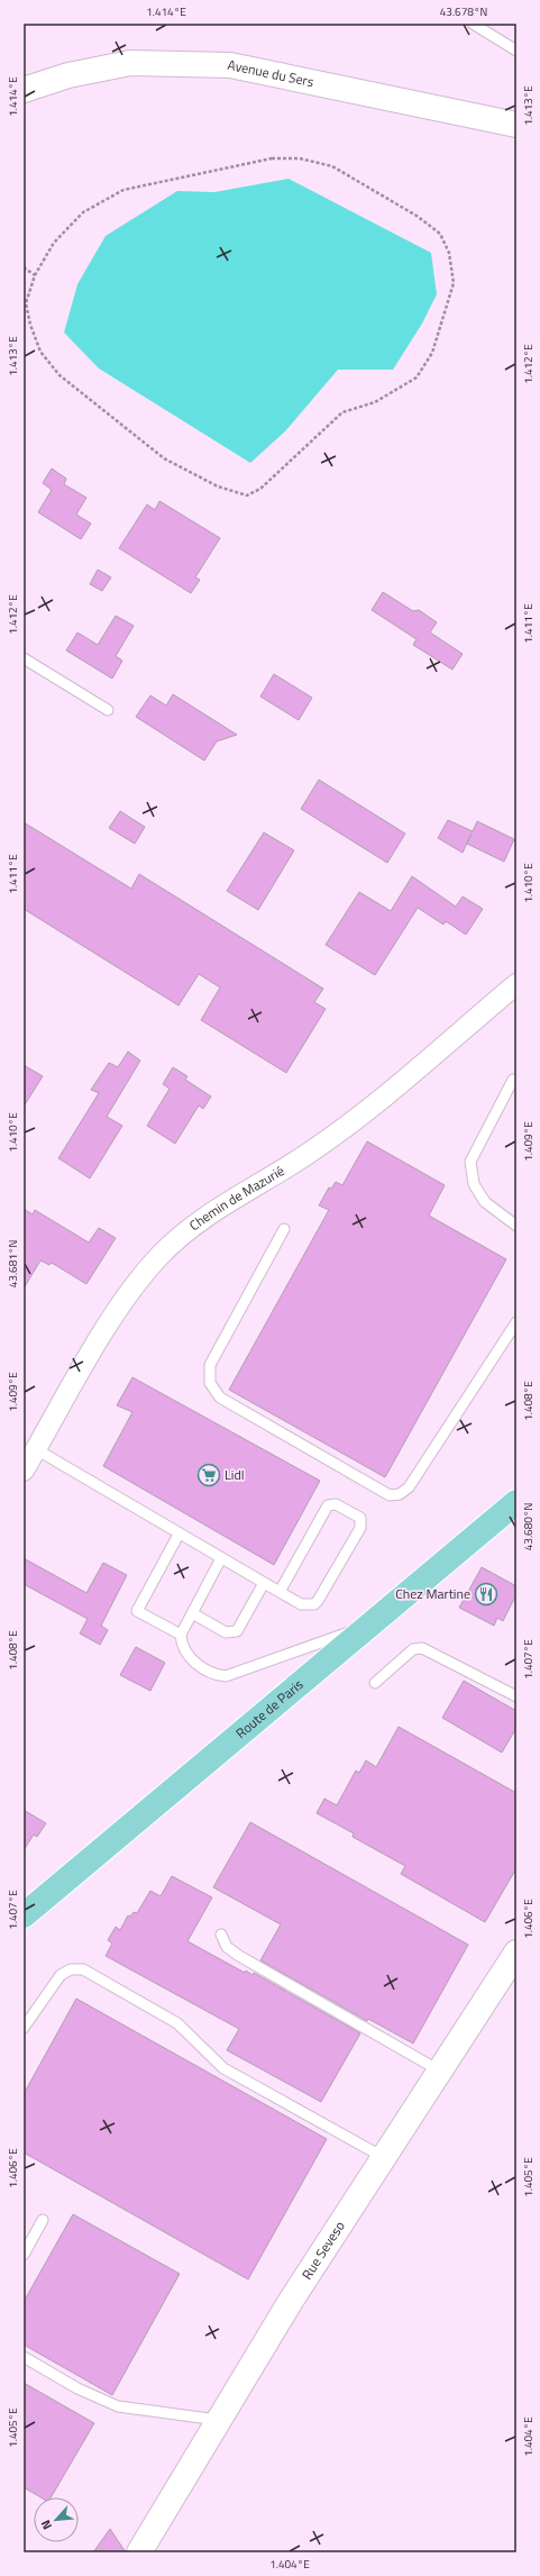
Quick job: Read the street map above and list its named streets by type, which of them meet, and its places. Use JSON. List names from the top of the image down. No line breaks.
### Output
{"streets":{"main road":["Route de Paris"],"street":["Avenue du Sers","Chemin de Mazurié","Rue Seveso"]},"places":{"supermarket":["Lidl"],"restaurant":["Chez Martine"]},"north":"bottom left","coordinates":["1.414°E","43.678°N","1.413°E","1.412°E","1.411°E","1.410°E","1.409°E","43.681°N","1.408°E","43.680°N","1.407°E","1.406°E","1.405°E","1.404°E"]}
